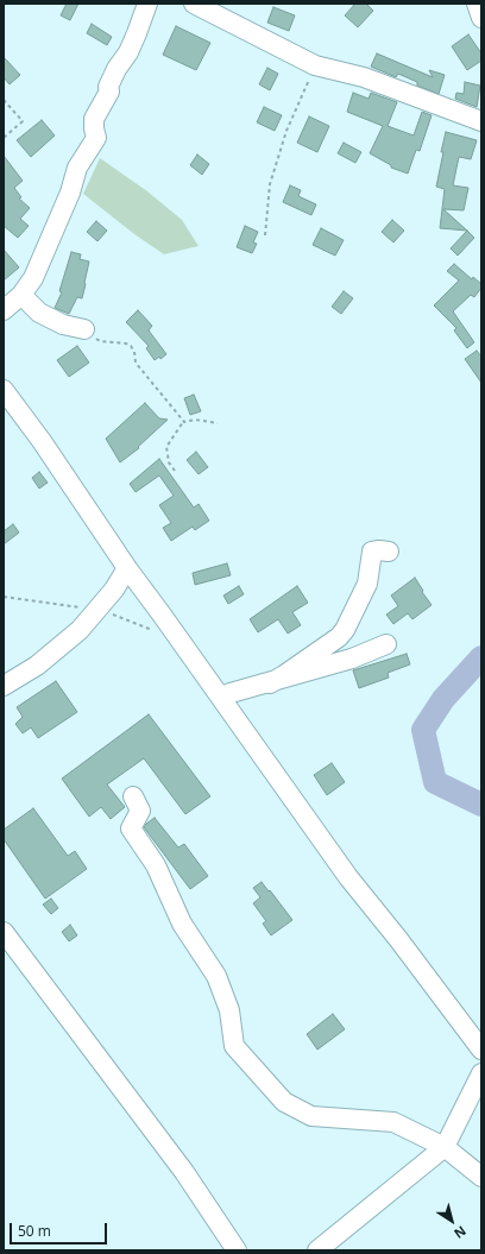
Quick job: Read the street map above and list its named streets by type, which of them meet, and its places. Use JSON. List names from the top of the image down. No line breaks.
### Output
{"scale_bar":"50 m","north":"bottom right"}
